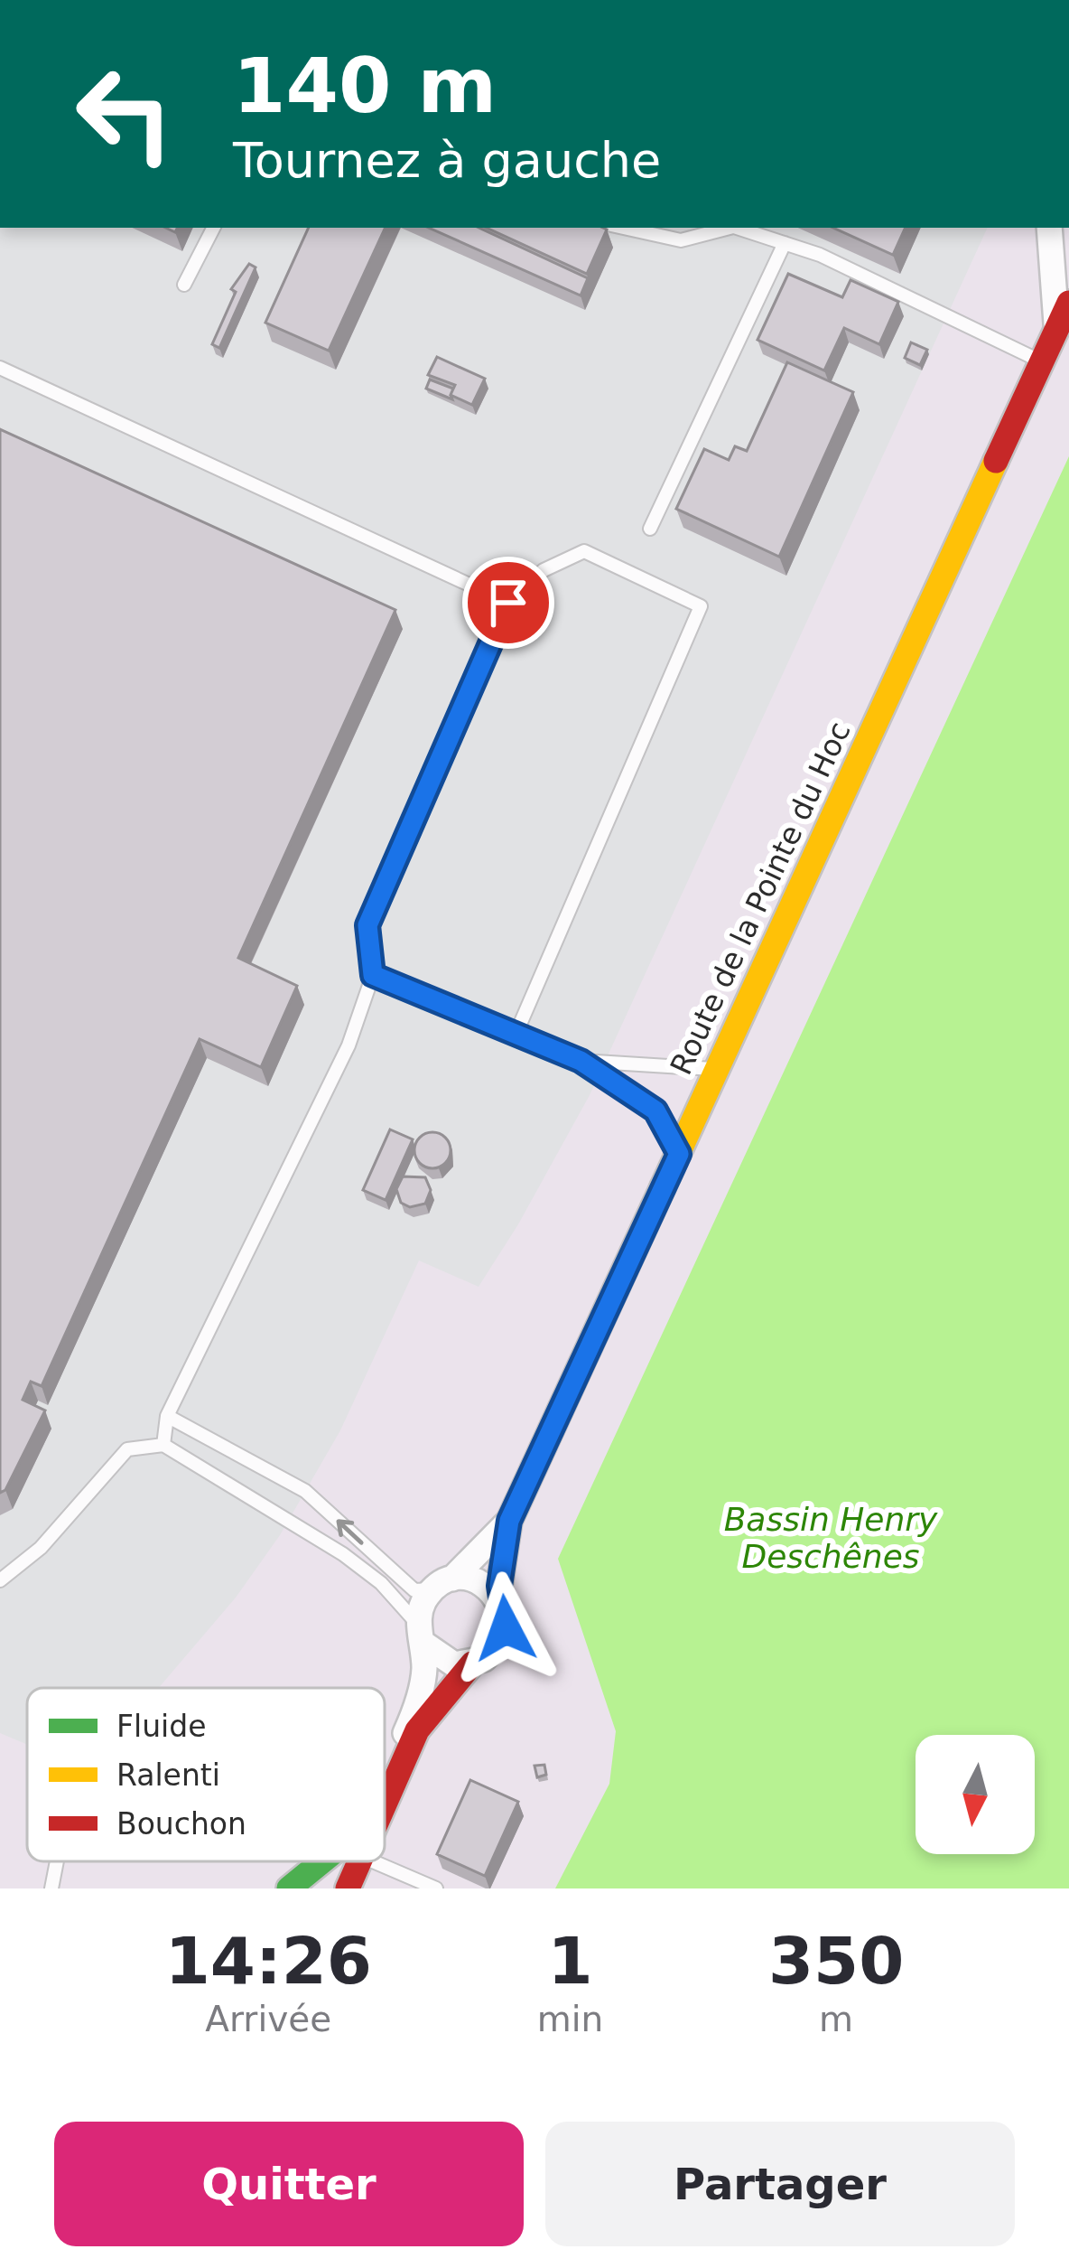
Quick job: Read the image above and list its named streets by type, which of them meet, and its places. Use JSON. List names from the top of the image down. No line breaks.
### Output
{"streets":{"street":["Route de la Pointe du Hoc"]},"water":["Bassin Henry Deschênes"],"legend":["Fluide","Ralenti","Bouchon"],"north":"bottom","page":{"turn":["140 m","Tournez à gauche"],"eta":["14:26","Arrivée","1","min","350","m"],"buttons":["Quitter","Partager"]}}
